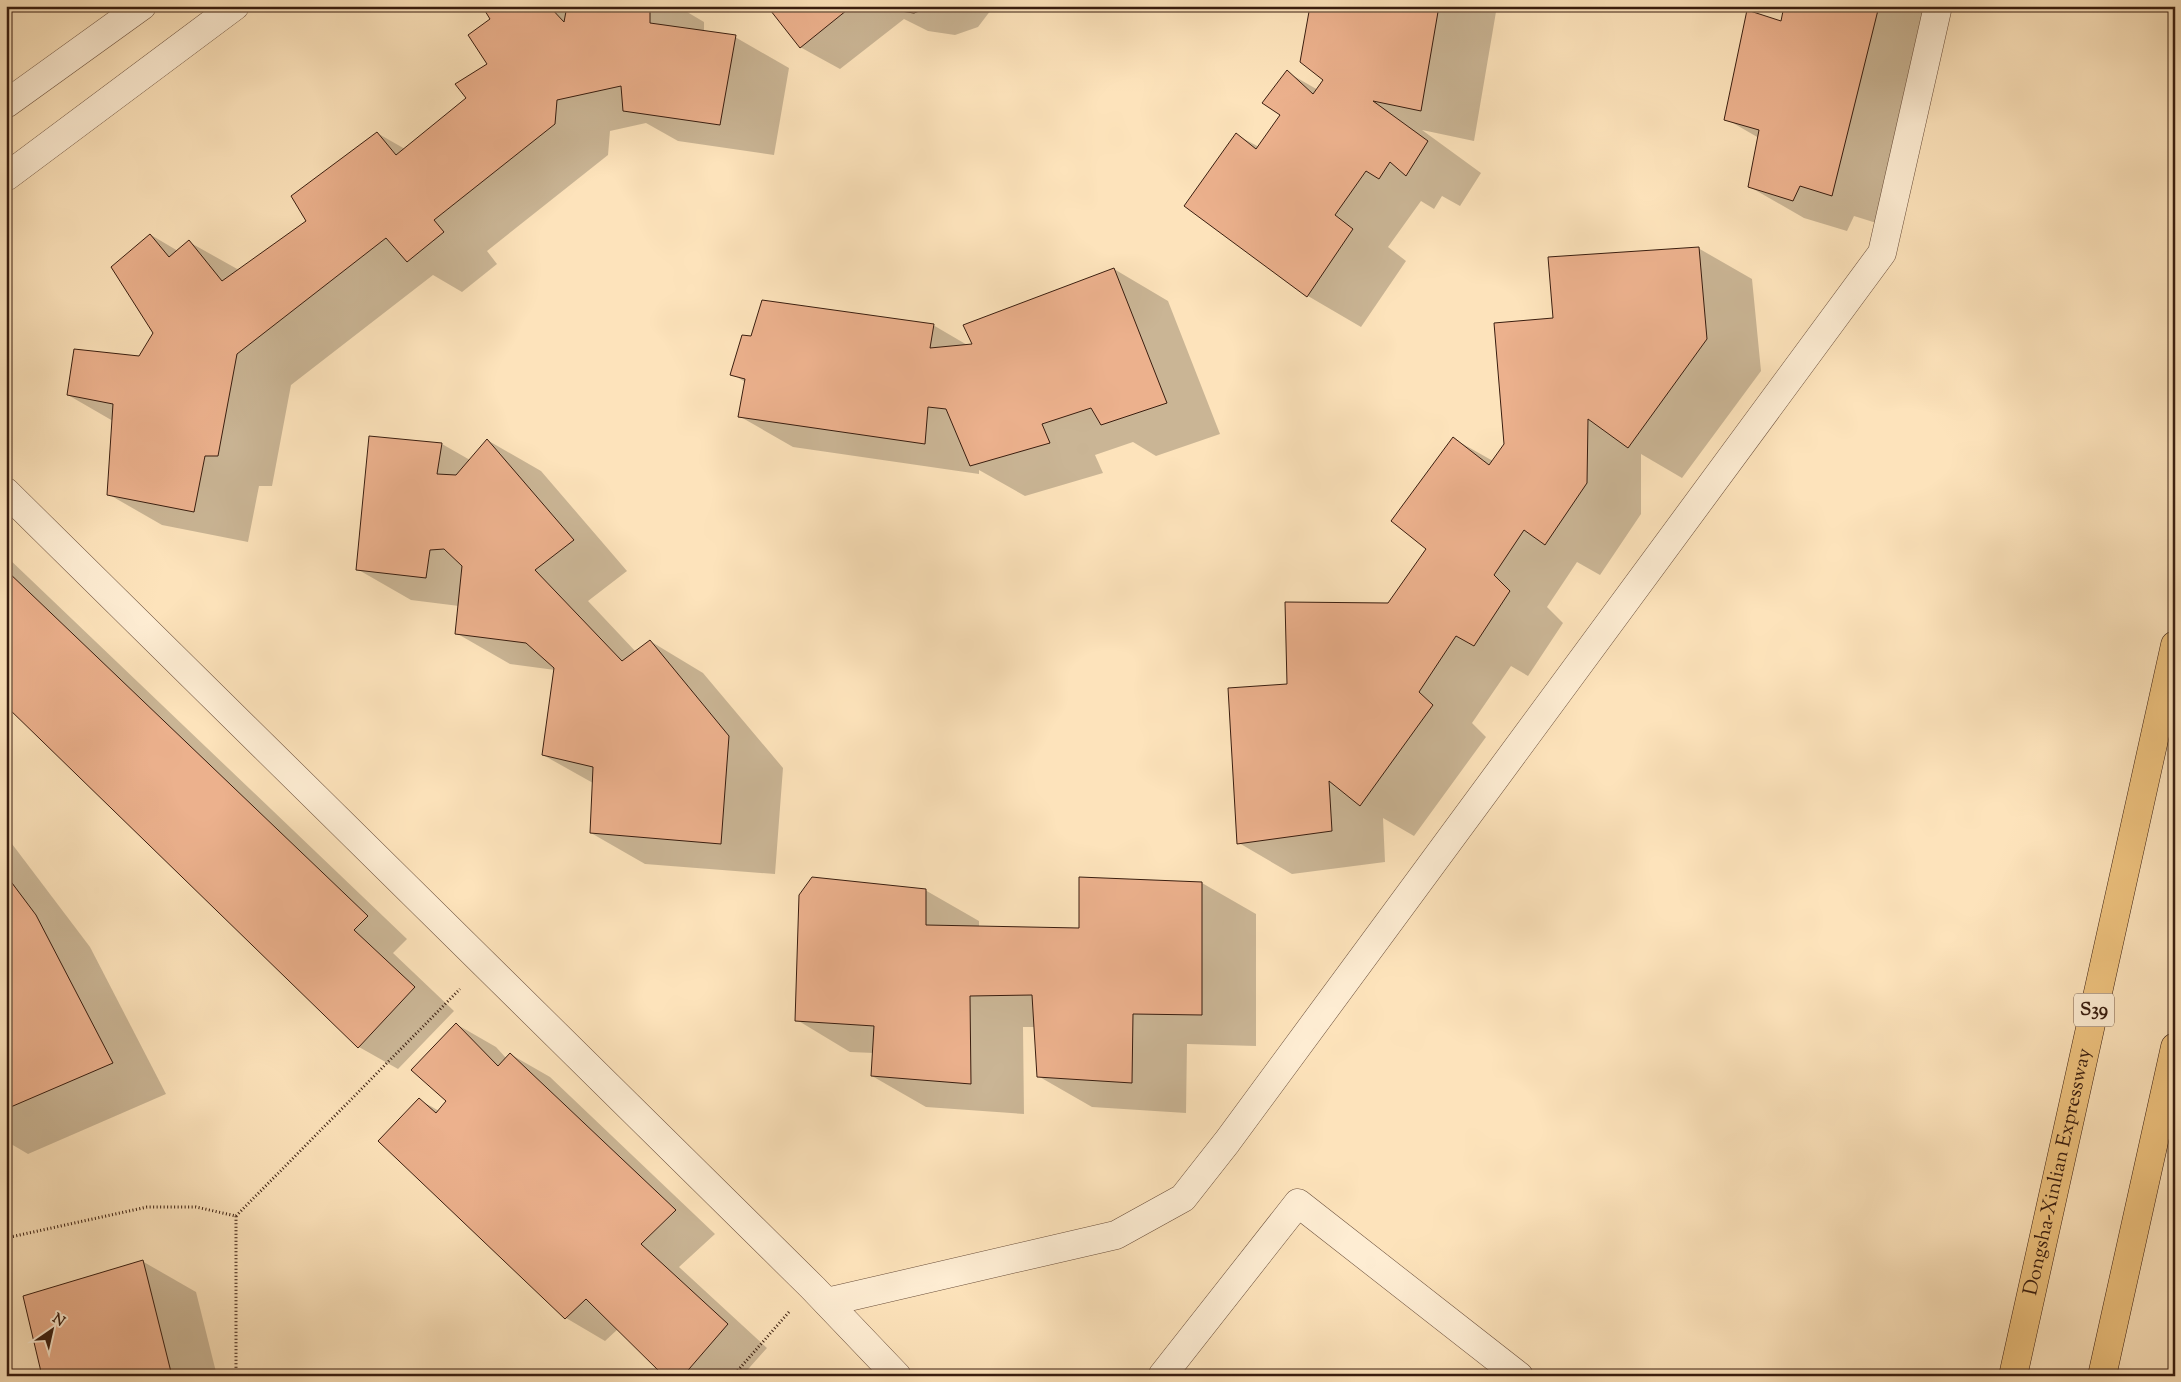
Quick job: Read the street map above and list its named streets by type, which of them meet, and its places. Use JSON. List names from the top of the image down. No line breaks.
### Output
{"streets":{"highway":["S39","Dongsha-Xinlian Expressway"]},"north":"top right"}
